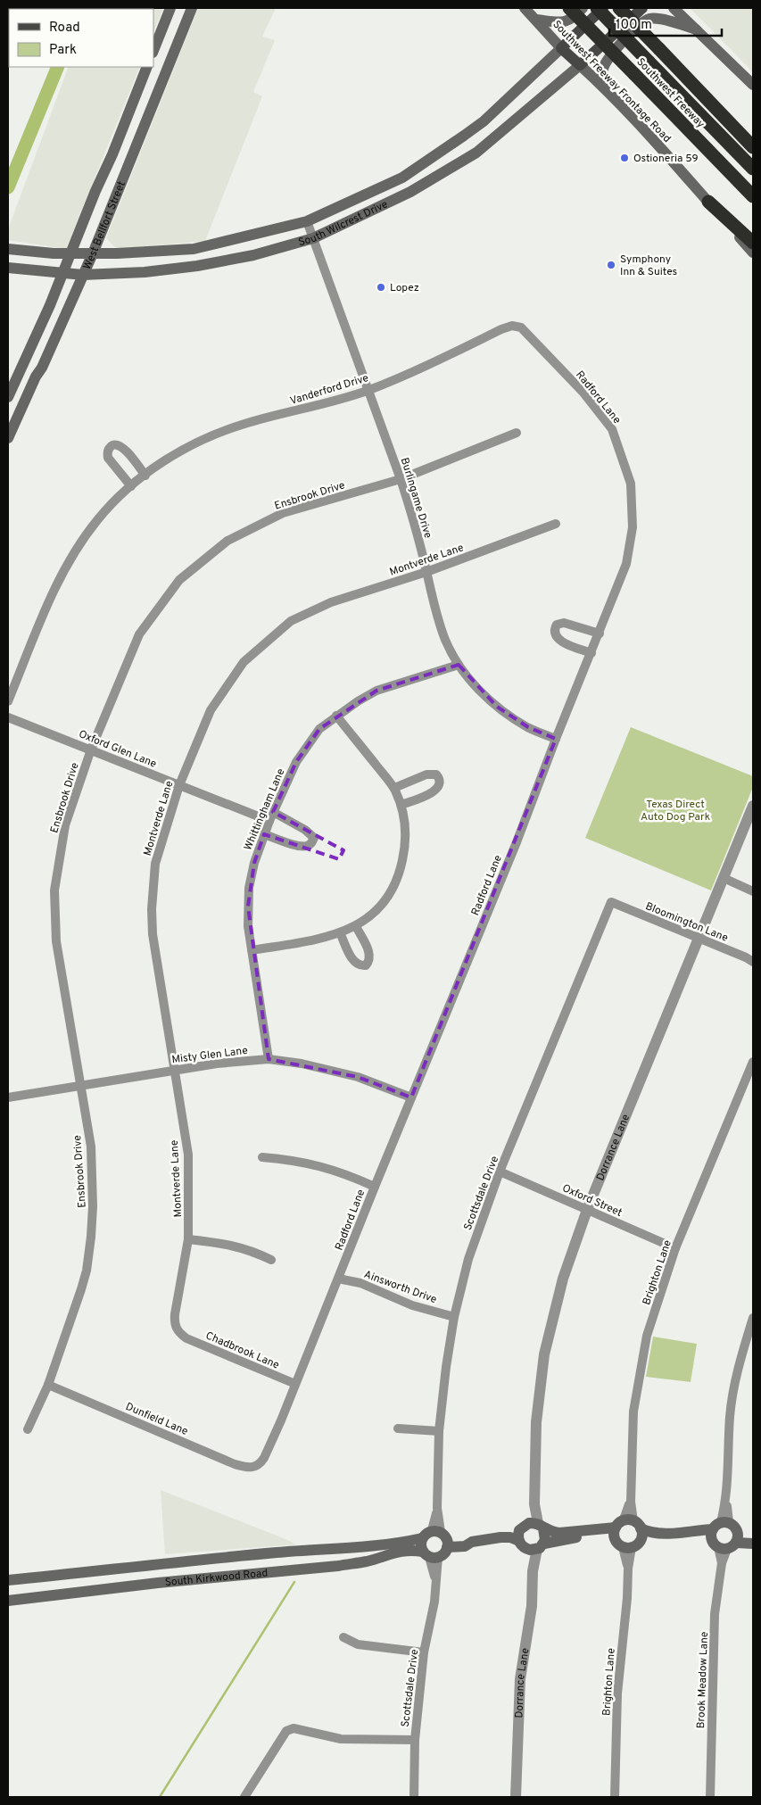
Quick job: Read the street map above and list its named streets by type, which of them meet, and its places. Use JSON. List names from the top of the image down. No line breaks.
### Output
{"streets":{"highway":["Southwest Freeway"],"main road":["Southwest Freeway Frontage Road","South Wilcrest Drive","West Bellfort Street","South Kirkwood Road"],"street":["Vanderford Drive","Radford Lane","Ensbrook Drive","Burlingame Drive","Montverde Lane","Oxford Glen Lane","Whittingham Lane","Bloomington Lane","Misty Glen Lane","Dorrance Lane","Scottsdale Drive","Oxford Street","Brighton Lane","Ainsworth Drive","Chadbrook Lane","Dunfield Lane","Brook Meadow Lane"]},"crossings":[["Southwest Freeway Frontage Road","South Wilcrest Drive"],["South Wilcrest Drive","West Bellfort Street"],["South Wilcrest Drive","Burlingame Drive"],["Vanderford Drive","Radford Lane"],["Vanderford Drive","Burlingame Drive"],["Radford Lane","Burlingame Drive"],["Radford Lane","Misty Glen Lane"],["Radford Lane","Ainsworth Drive"],["Radford Lane","Chadbrook Lane"],["Radford Lane","Dunfield Lane"],["Ensbrook Drive","Burlingame Drive"],["Ensbrook Drive","Oxford Glen Lane"],["Ensbrook Drive","Misty Glen Lane"],["Ensbrook Drive","Dunfield Lane"],["Burlingame Drive","Montverde Lane"],["Burlingame Drive","Whittingham Lane"],["Montverde Lane","Oxford Glen Lane"],["Montverde Lane","Misty Glen Lane"],["Montverde Lane","Chadbrook Lane"],["Oxford Glen Lane","Whittingham Lane"],["Whittingham Lane","Misty Glen Lane"],["Bloomington Lane","Dorrance Lane"],["Bloomington Lane","Scottsdale Drive"],["Dorrance Lane","Oxford Street"],["Scottsdale Drive","Oxford Street"],["Scottsdale Drive","Ainsworth Drive"],["Scottsdale Drive","South Kirkwood Road"],["Oxford Street","Brighton Lane"]],"parks":["Texas Direct Auto Dog Park"],"places":["Ostioneria 59","Symphony Inn & Suites","Lopez"],"legend":["Road","Park"],"scale_bar":"100 m"}
